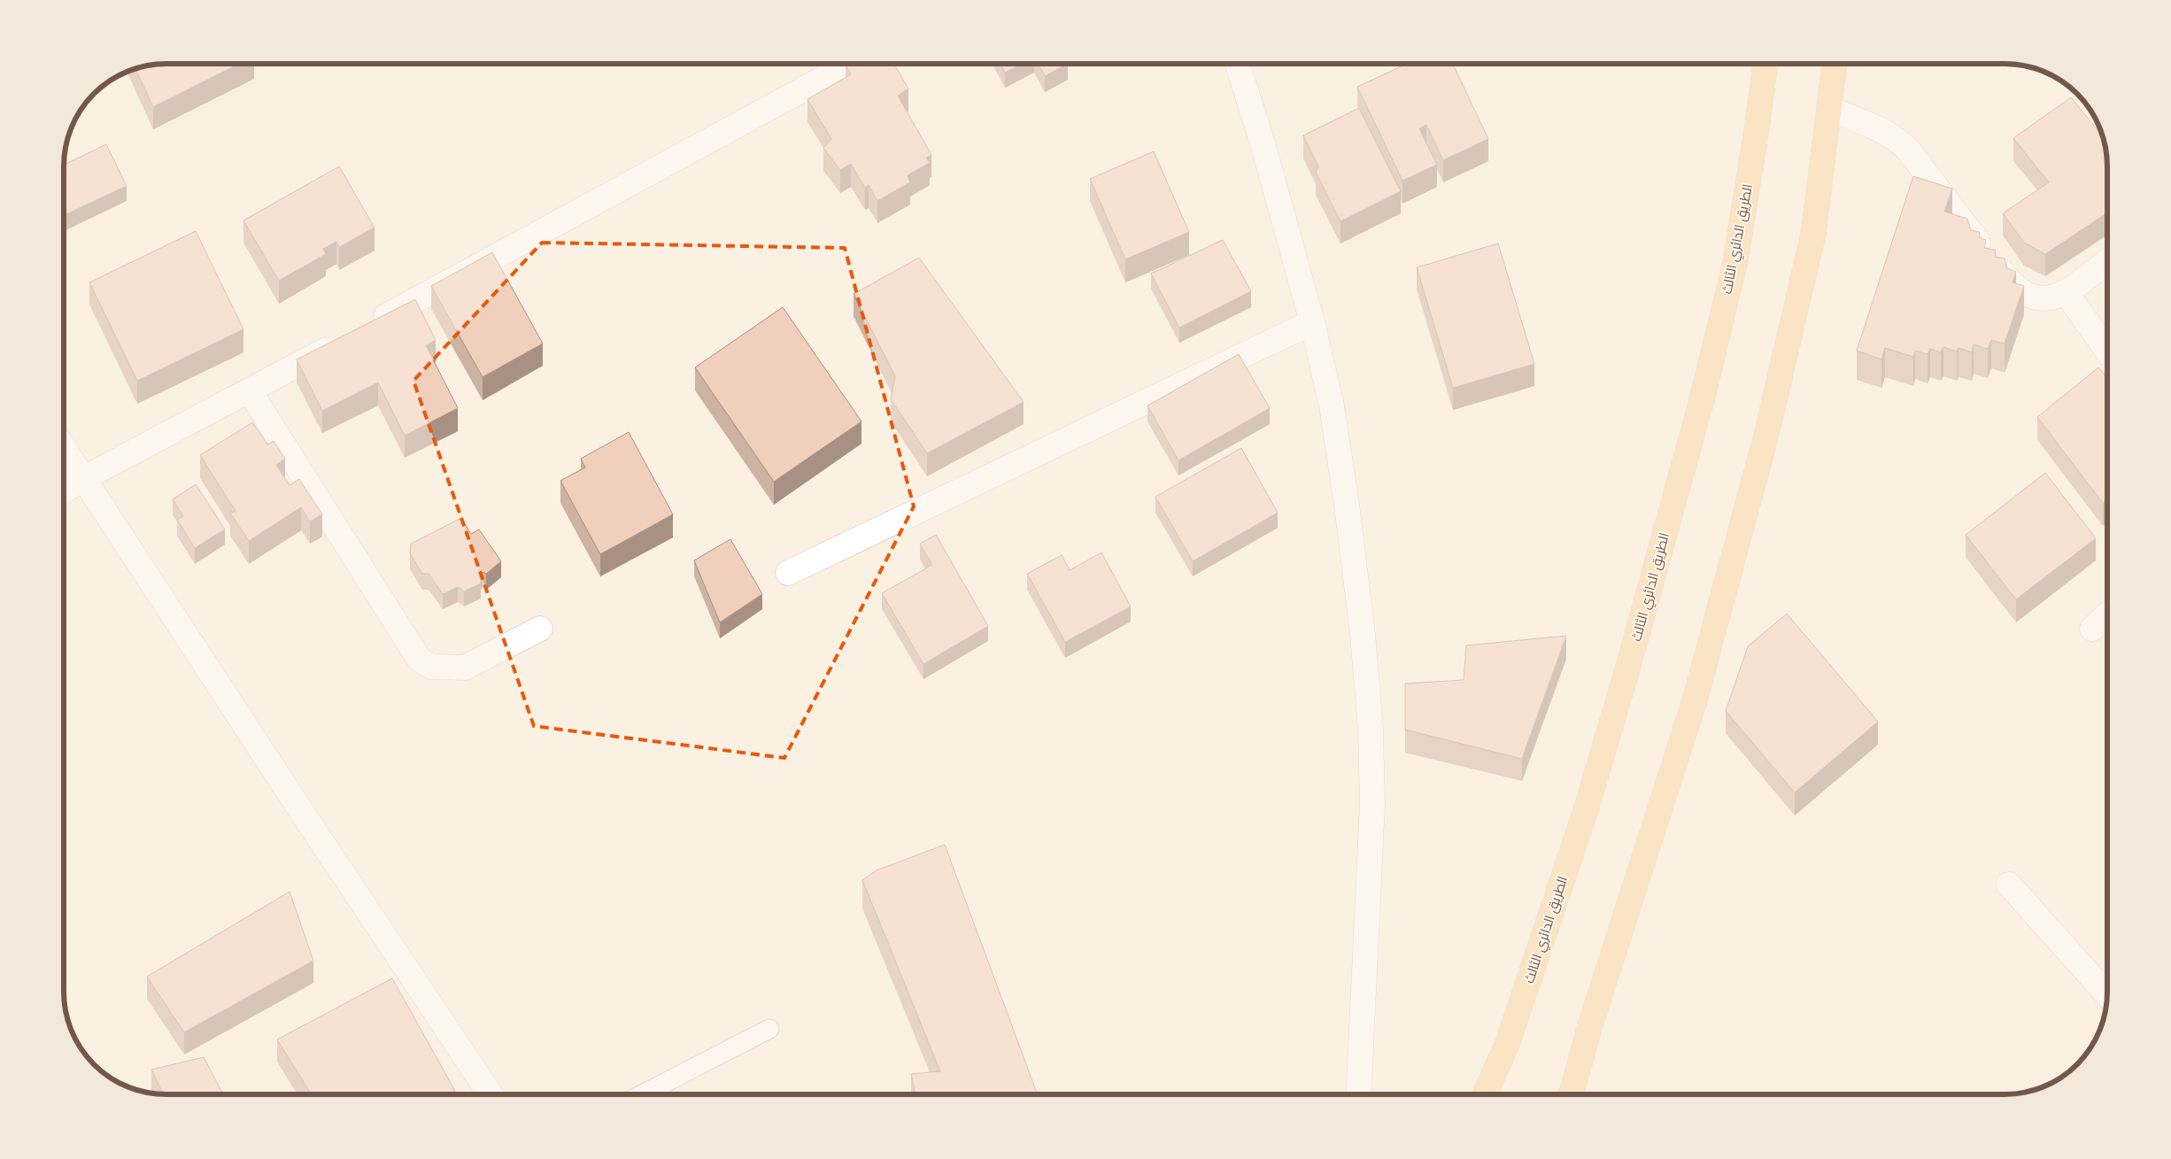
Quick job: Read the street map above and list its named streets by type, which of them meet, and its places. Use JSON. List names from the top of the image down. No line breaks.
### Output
{"streets":{"main road":["الطريق الدائري الثالث"]}}
